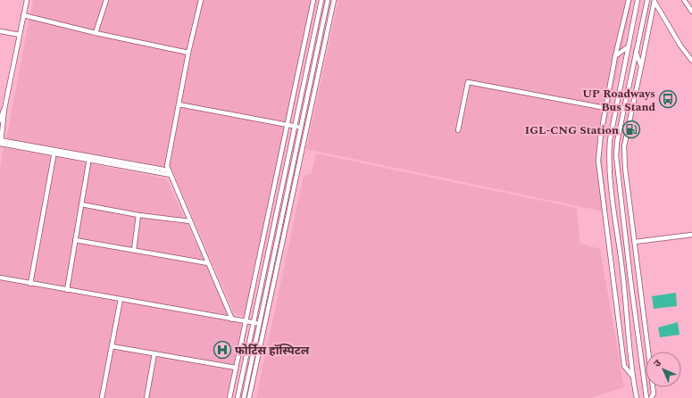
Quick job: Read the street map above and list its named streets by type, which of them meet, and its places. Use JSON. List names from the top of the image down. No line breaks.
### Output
{"places":{"bus stop":["UP Roadways Bus Stand"],"fuel station":["IGL-CNG Station"],"hospital":["फोर्टिस हॉस्पिटल"]},"north":"top left"}
